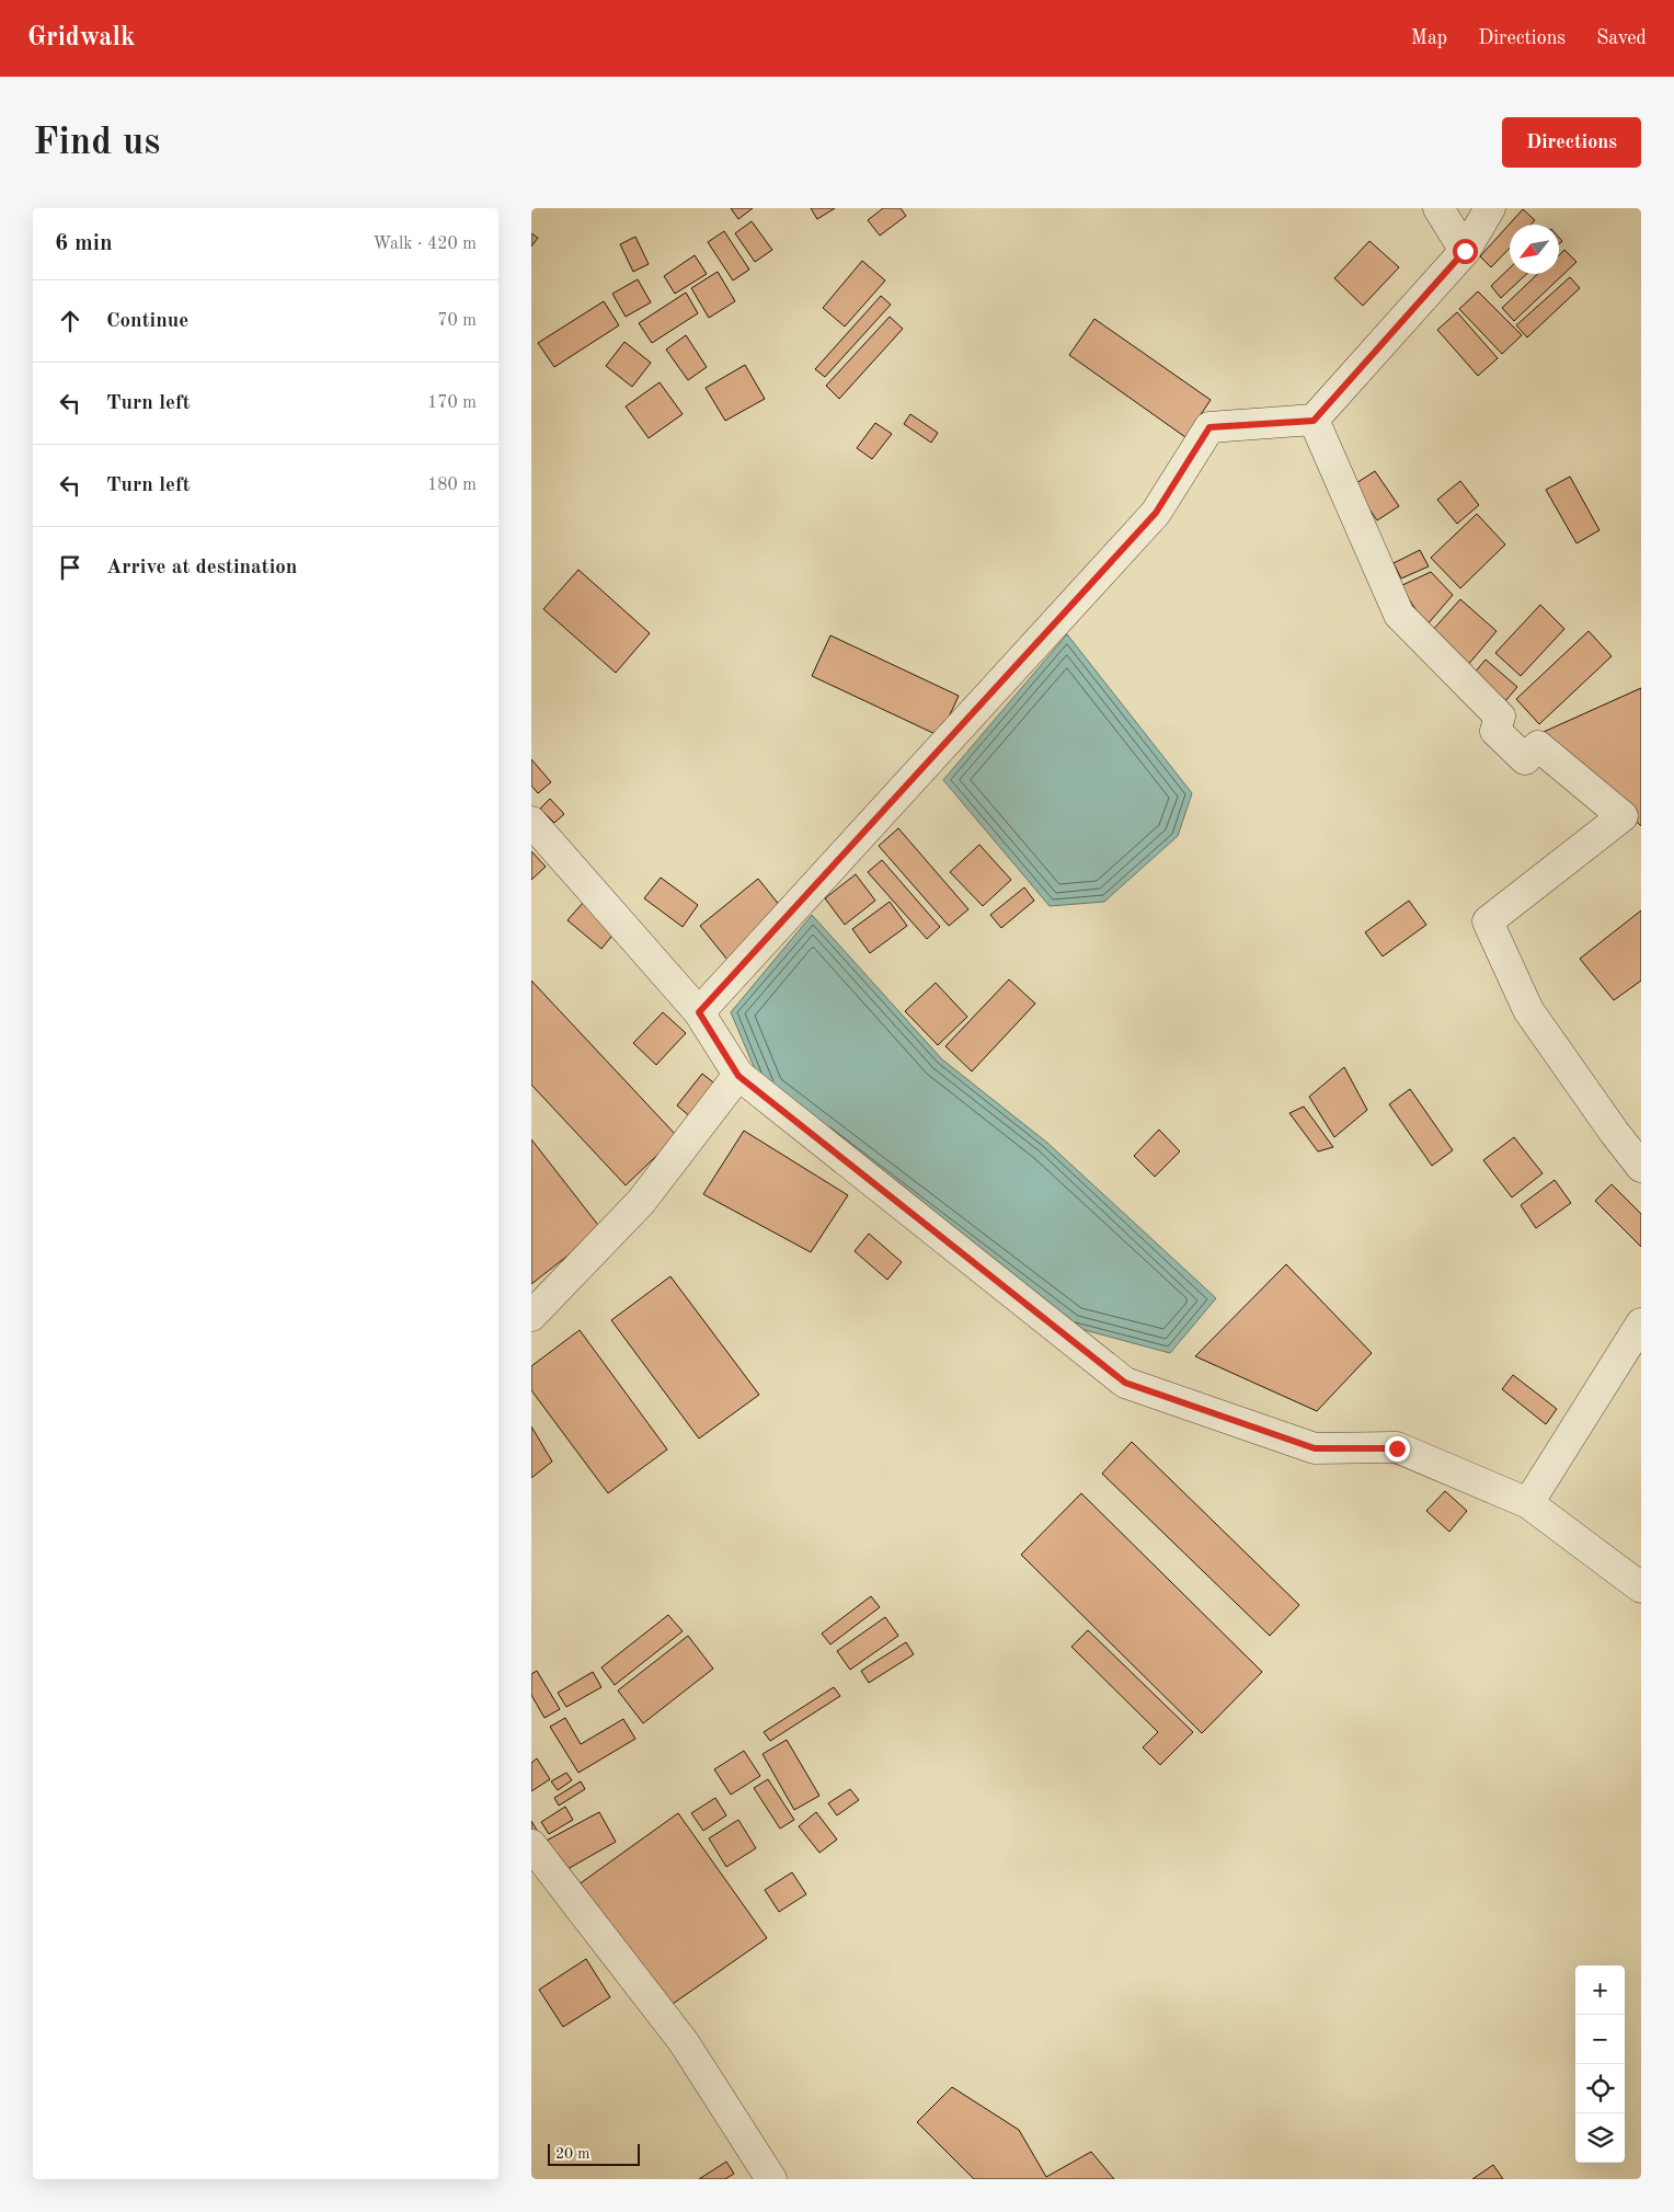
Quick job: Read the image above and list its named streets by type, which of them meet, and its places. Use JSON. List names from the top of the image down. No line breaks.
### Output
{"scale_bar":"20 m","north":"bottom left","page":{"header":"Gridwalk","nav":["Map","Directions","Saved"],"buttons":"Directions","title":"Find us","heading":["6 min","Walk · 420 m"],"list":[["Continue","70 m"],["Turn left","170 m"],["Turn left","180 m"],"Arrive at destination"],"map_buttons":["+","−"],"scale":"20 m"}}
